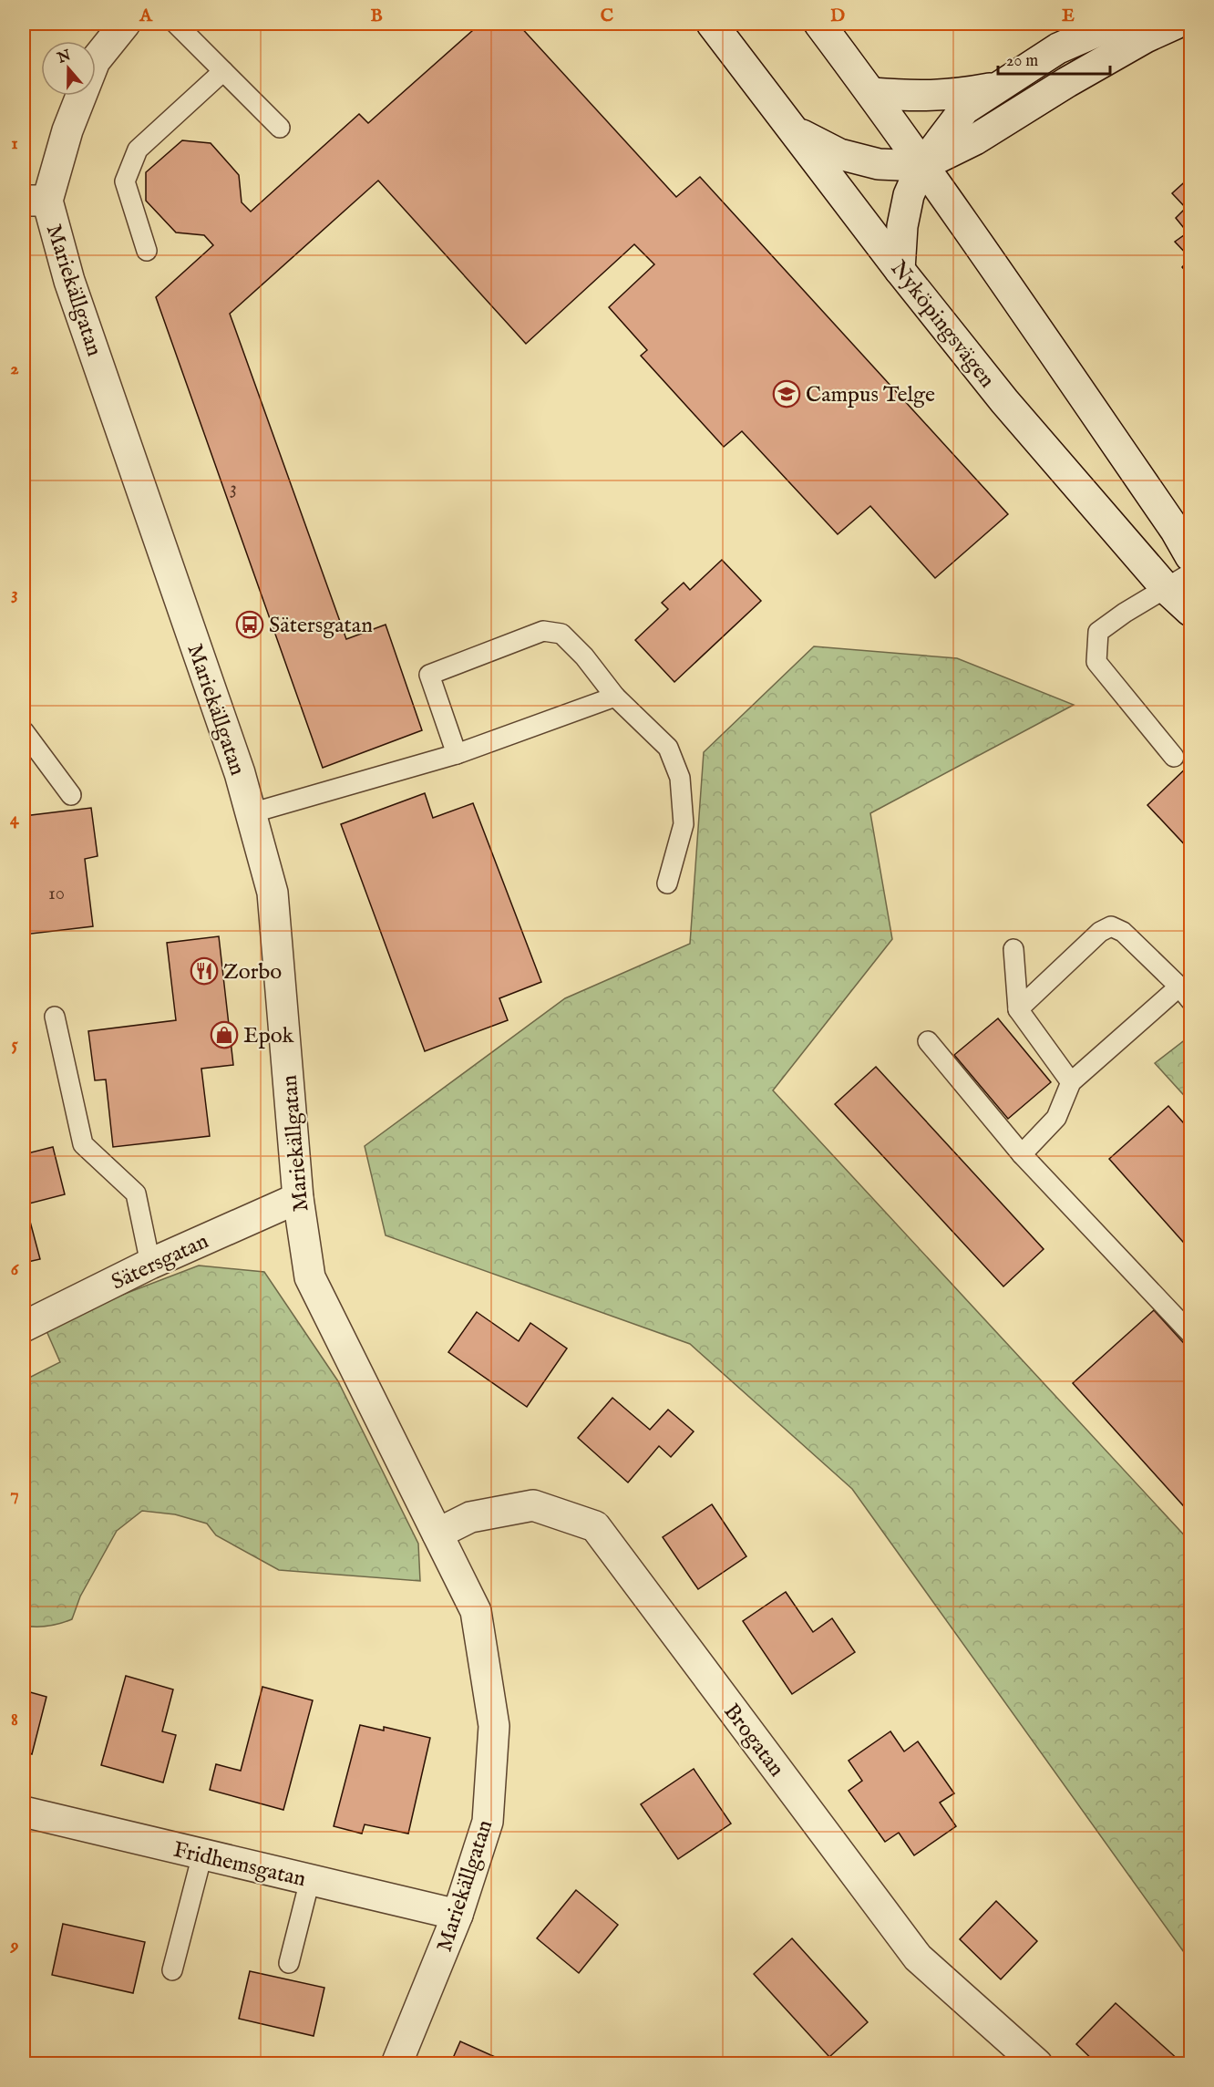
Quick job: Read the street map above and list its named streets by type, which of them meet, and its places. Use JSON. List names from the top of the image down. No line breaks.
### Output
{"streets":{"street":["Mariekällgatan","Nyköpingsvägen","Sätersgatan","Brogatan","Fridhemsgatan"]},"crossings":[["Mariekällgatan","Sätersgatan"],["Mariekällgatan","Brogatan"],["Mariekällgatan","Fridhemsgatan"]],"places":{"school or university":["Campus Telge"],"bus stop":["Sätersgatan"],"restaurant":["Zorbo"],"shop":["Epok"]},"house_numbers":["3","10"],"scale_bar":"20 m","north":"top","grid":{"columns":["A","B","C","D","E"],"rows":["1","2","3","4","5","6","7","8","9"]}}
